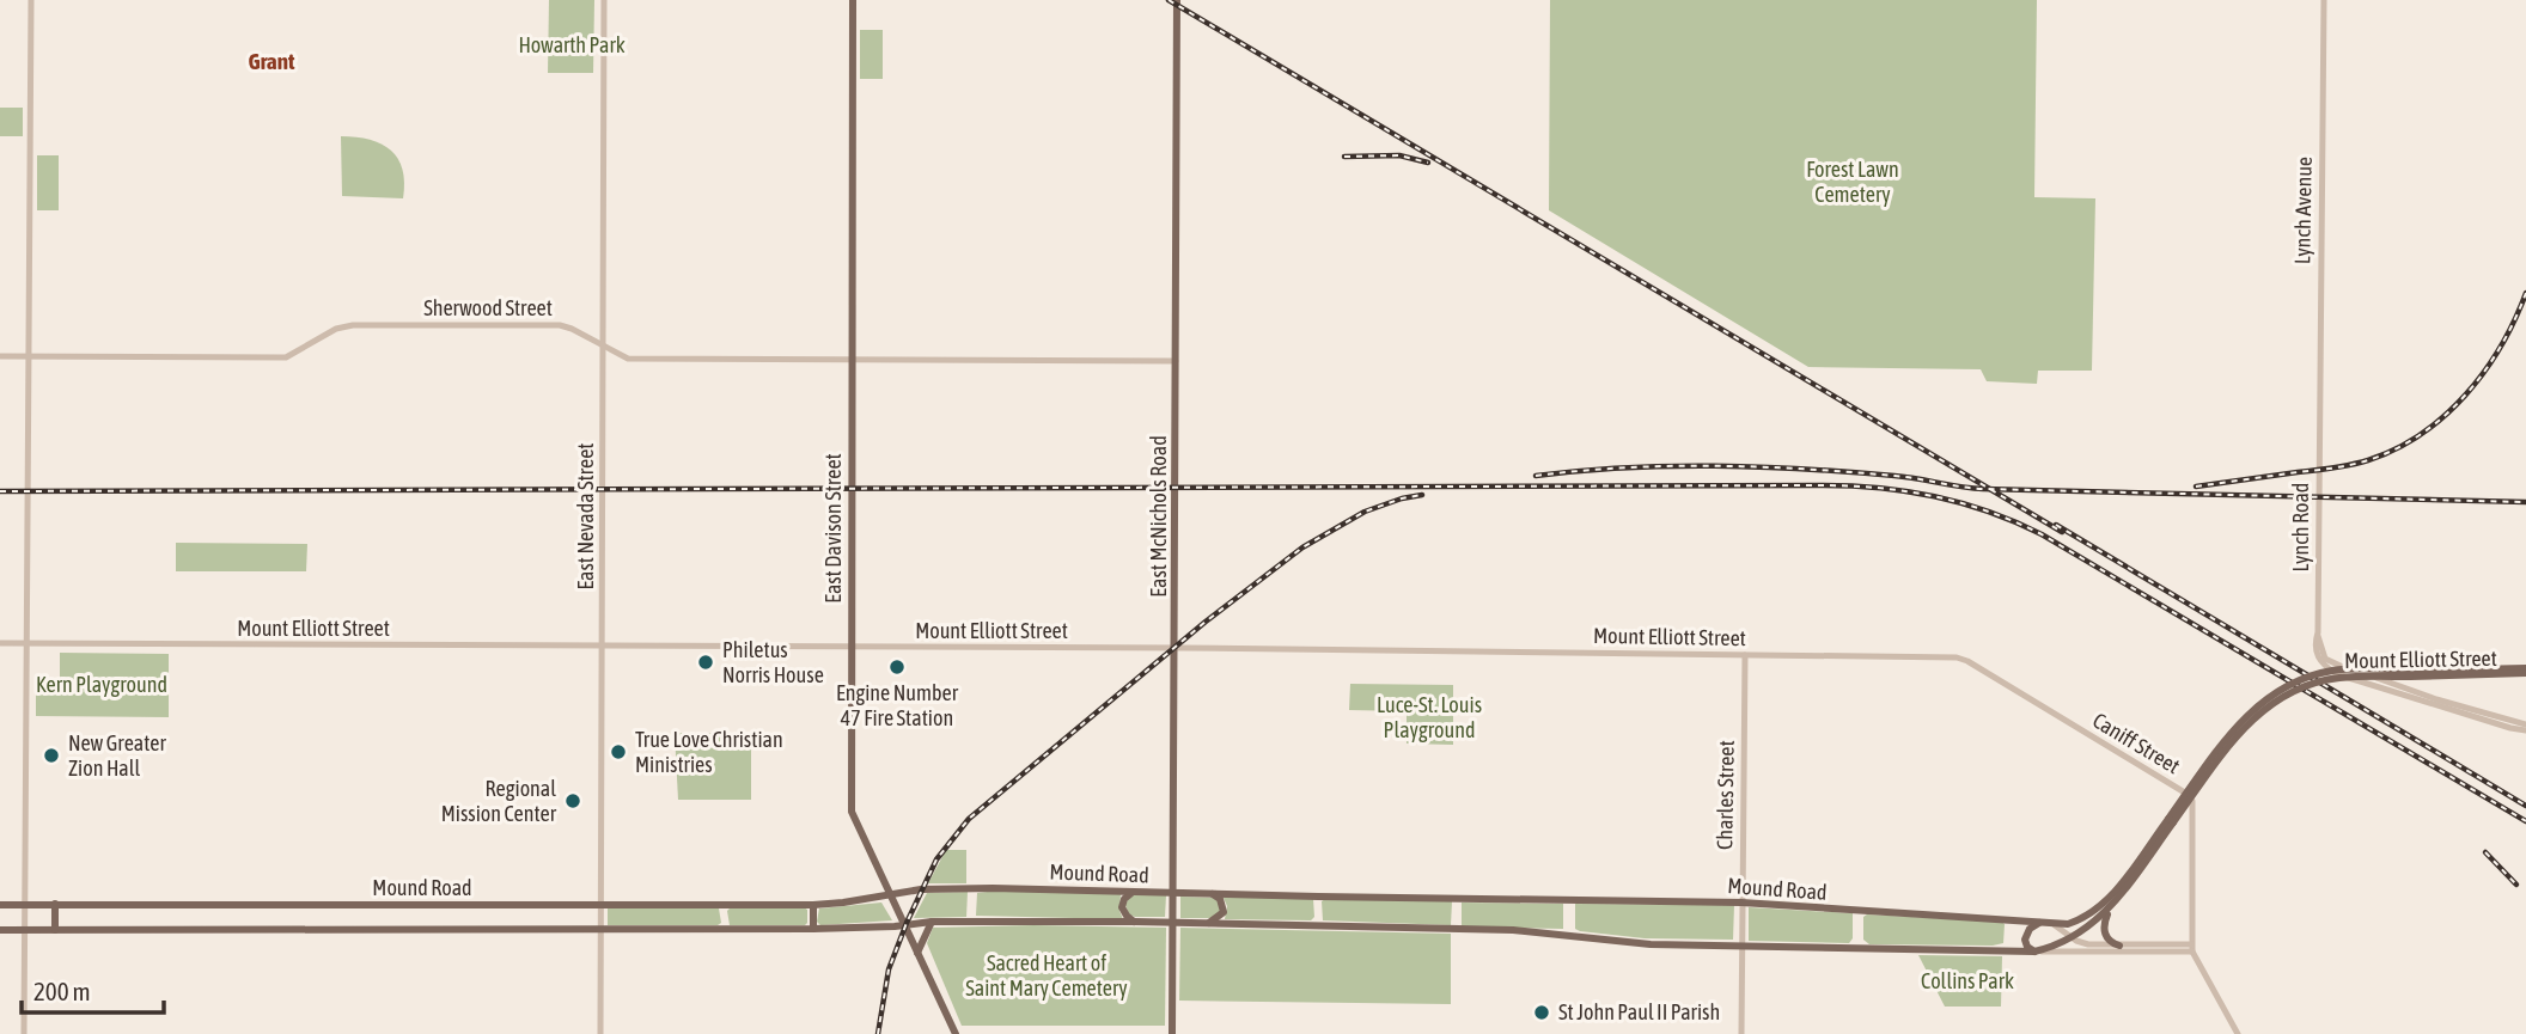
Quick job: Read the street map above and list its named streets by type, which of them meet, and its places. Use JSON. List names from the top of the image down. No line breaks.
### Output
{"streets":{"main road":["East McNichols Road","East Davison Street","Mount Elliott Street","Mound Road"],"street":["Lynch Avenue","Sherwood Street","East Nevada Street","Lynch Road","Caniff Street","Charles Street"]},"crossings":[["Lynch Avenue","Lynch Road"],["Sherwood Street","East Nevada Street"],["Sherwood Street","East McNichols Road"],["Sherwood Street","East Davison Street"],["East Nevada Street","Mount Elliott Street"],["East Nevada Street","Mound Road"],["East McNichols Road","Mount Elliott Street"],["East McNichols Road","Mound Road"],["East Davison Street","Mount Elliott Street"],["East Davison Street","Mound Road"],["Mount Elliott Street","Caniff Street"],["Mount Elliott Street","Charles Street"],["Mount Elliott Street","Mound Road"],["Caniff Street","Mound Road"],["Charles Street","Mound Road"]],"districts":["Grant"],"parks":["Howarth Park","Forest Lawn Cemetery","Kern Playground","Luce-St. Louis Playground","Sacred Heart of Saint Mary Cemetery","Collins Park"],"places":["Philetus Norris House","Engine Number 47 Fire Station","True Love Christian Ministries","New Greater Zion Hall","Regional Mission Center","St John Paul II Parish"],"scale_bar":"200 m"}
